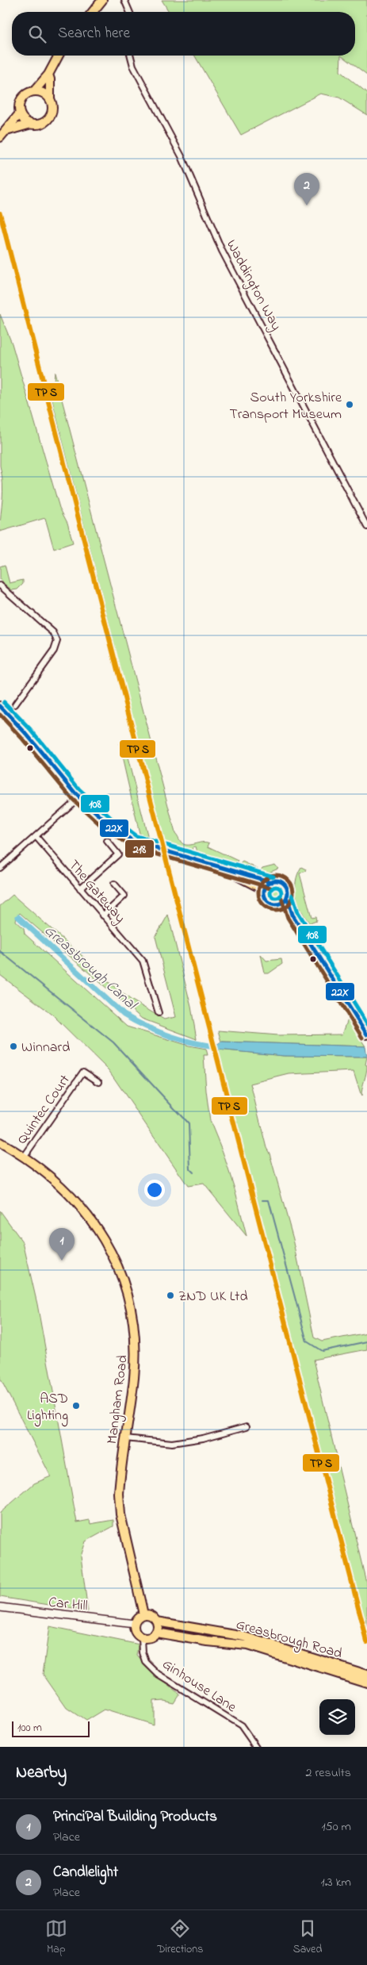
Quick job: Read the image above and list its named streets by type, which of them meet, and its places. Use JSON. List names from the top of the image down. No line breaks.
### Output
{"streets":{"main road":["Mangham Road","Car Hill","Greasbrough Road"],"street":["Waddington Way","The Gateway","Quintec Court","Ginhouse Lane"]},"crossings":[["Quintec Court","Mangham Road"],["Mangham Road","Car Hill"],["Mangham Road","Greasbrough Road"],["Mangham Road","Ginhouse Lane"],["Car Hill","Greasbrough Road"],["Car Hill","Ginhouse Lane"],["Greasbrough Road","Ginhouse Lane"]],"water":["Greasbrough Canal"],"places":["South Yorkshire Transport Museum","Winnard","ZND UK Ltd","ASD Lighting"],"lines":["transit line 108","transit line 22X","transit line 218"],"scale_bar":"100 m","page":{"search":"Search here","pins":["2","1"],"scale":"100 m","heading":["Nearby","2 results"],"list":[{"mark":"1","name":"PrinciPal Building Products","note":"Place","value":"150 m"},{"mark":"2","name":"Candlelight","note":"Place","value":"1.3 km"}],"nav":["Map","Directions","Saved"]}}
